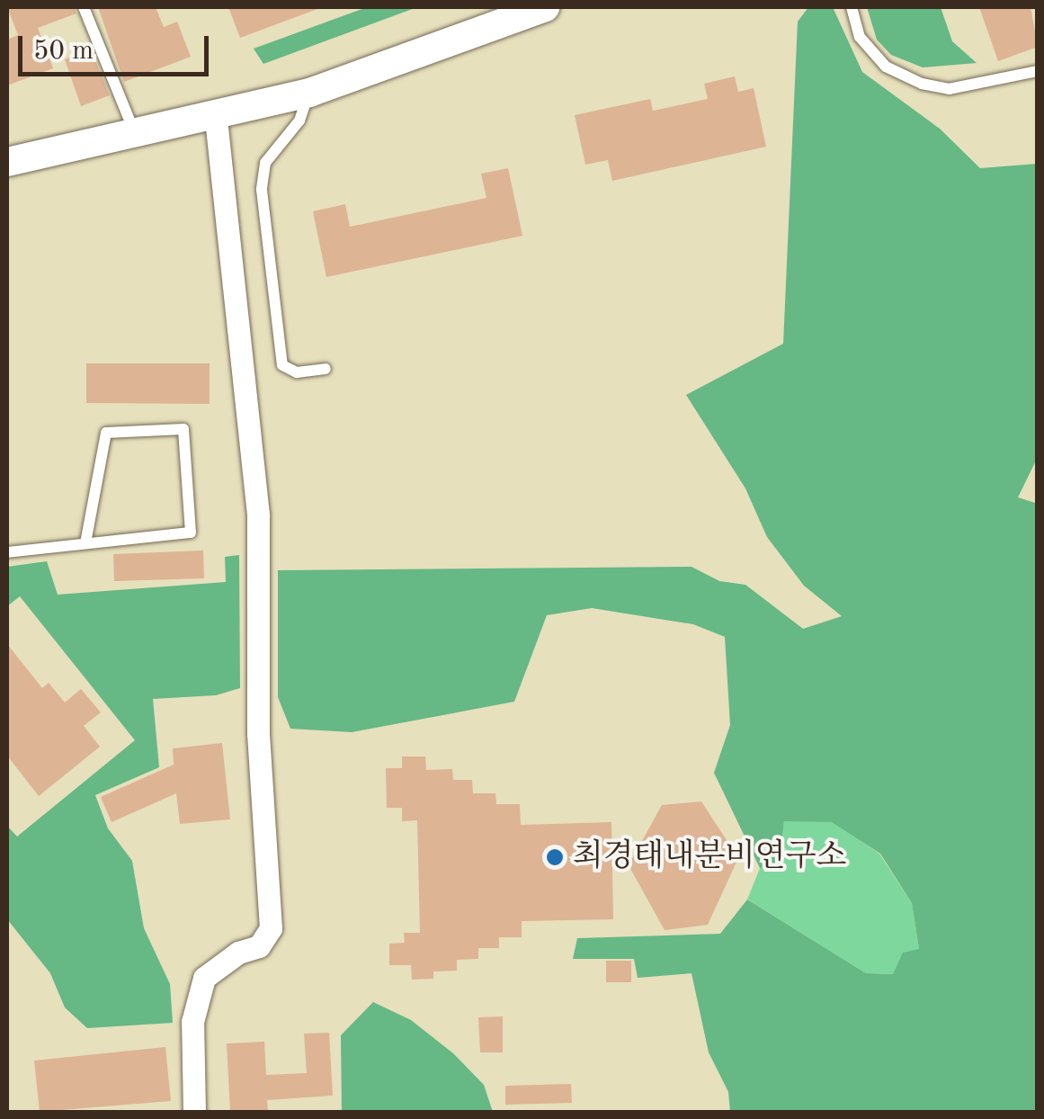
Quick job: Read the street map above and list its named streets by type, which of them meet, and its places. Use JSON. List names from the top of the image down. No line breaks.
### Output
{"places":["최경태내분비연구소"],"scale_bar":"50 m"}
